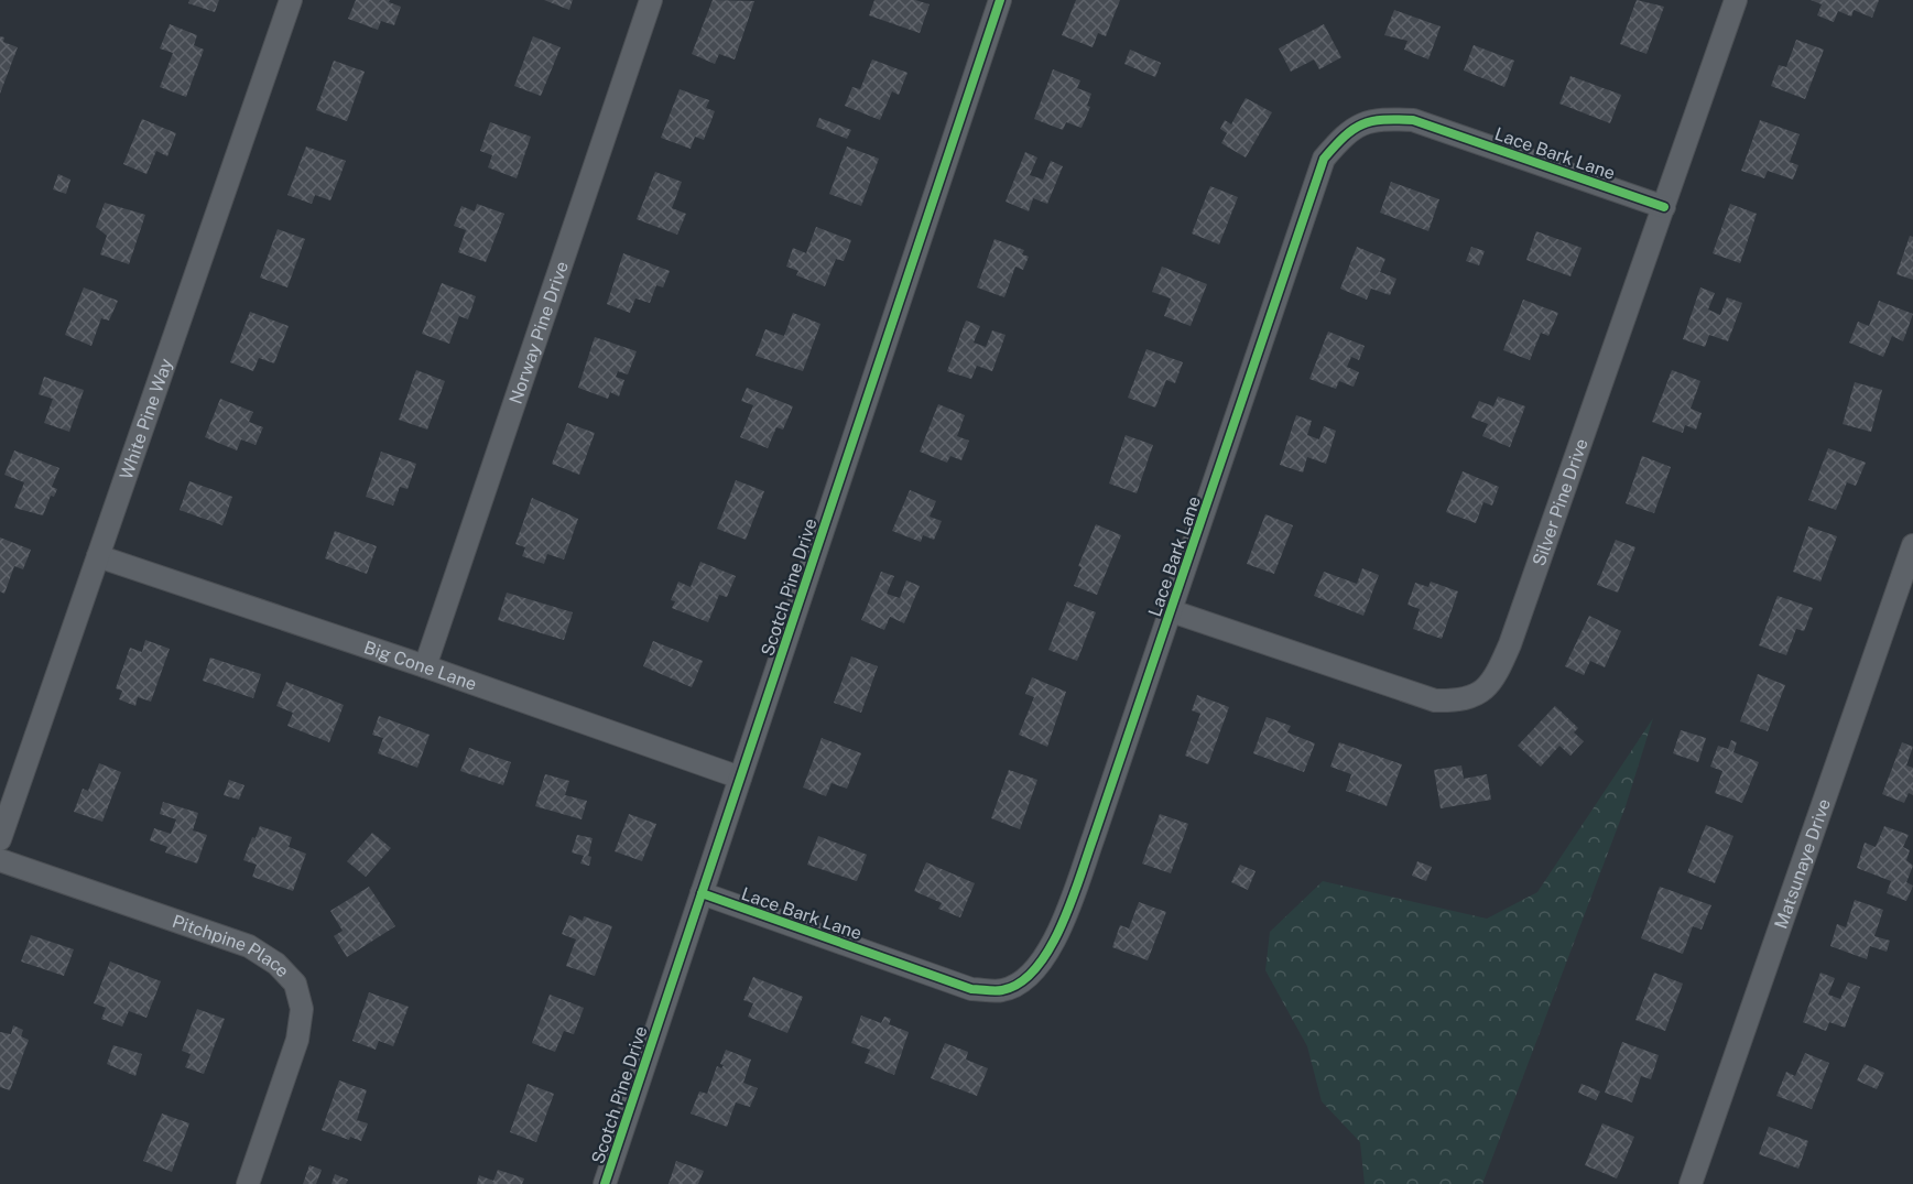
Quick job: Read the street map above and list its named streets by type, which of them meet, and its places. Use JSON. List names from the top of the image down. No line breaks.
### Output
{"streets":{"street":["Lace Bark Lane","Norway Pine Drive","White Pine Way","Silver Pine Drive","Scotch Pine Drive","Big Cone Lane","Matsunaye Drive","Pitchpine Place"]},"crossings":[["Lace Bark Lane","Silver Pine Drive"],["Lace Bark Lane","Scotch Pine Drive"],["Norway Pine Drive","Big Cone Lane"],["White Pine Way","Big Cone Lane"],["Scotch Pine Drive","Big Cone Lane"]]}
